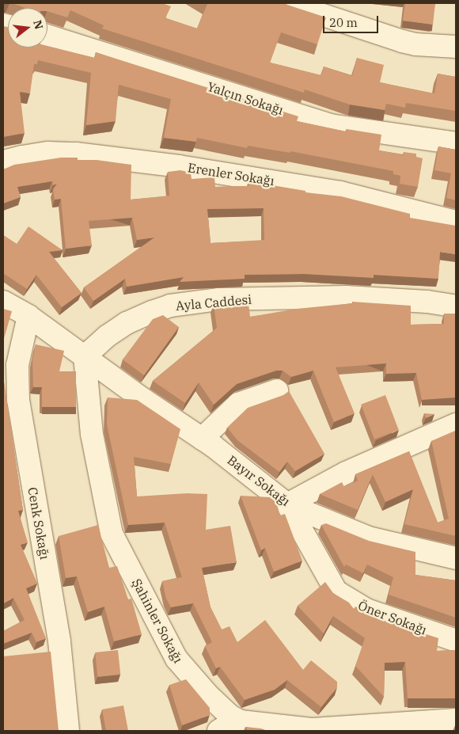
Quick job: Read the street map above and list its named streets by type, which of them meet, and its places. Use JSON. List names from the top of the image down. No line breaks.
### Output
{"streets":{"street":["Yalçın Sokağı","Erenler Sokağı","Ayla Caddesi","Bayır Sokağı","Cenk Sokağı","Öner Sokağı","Şahinler Sokağı"]},"crossings":[["Ayla Caddesi","Bayır Sokağı"],["Ayla Caddesi","Şahinler Sokağı"],["Bayır Sokağı","Öner Sokağı"],["Bayır Sokağı","Şahinler Sokağı"]],"scale_bar":"20 m","north":"right"}
